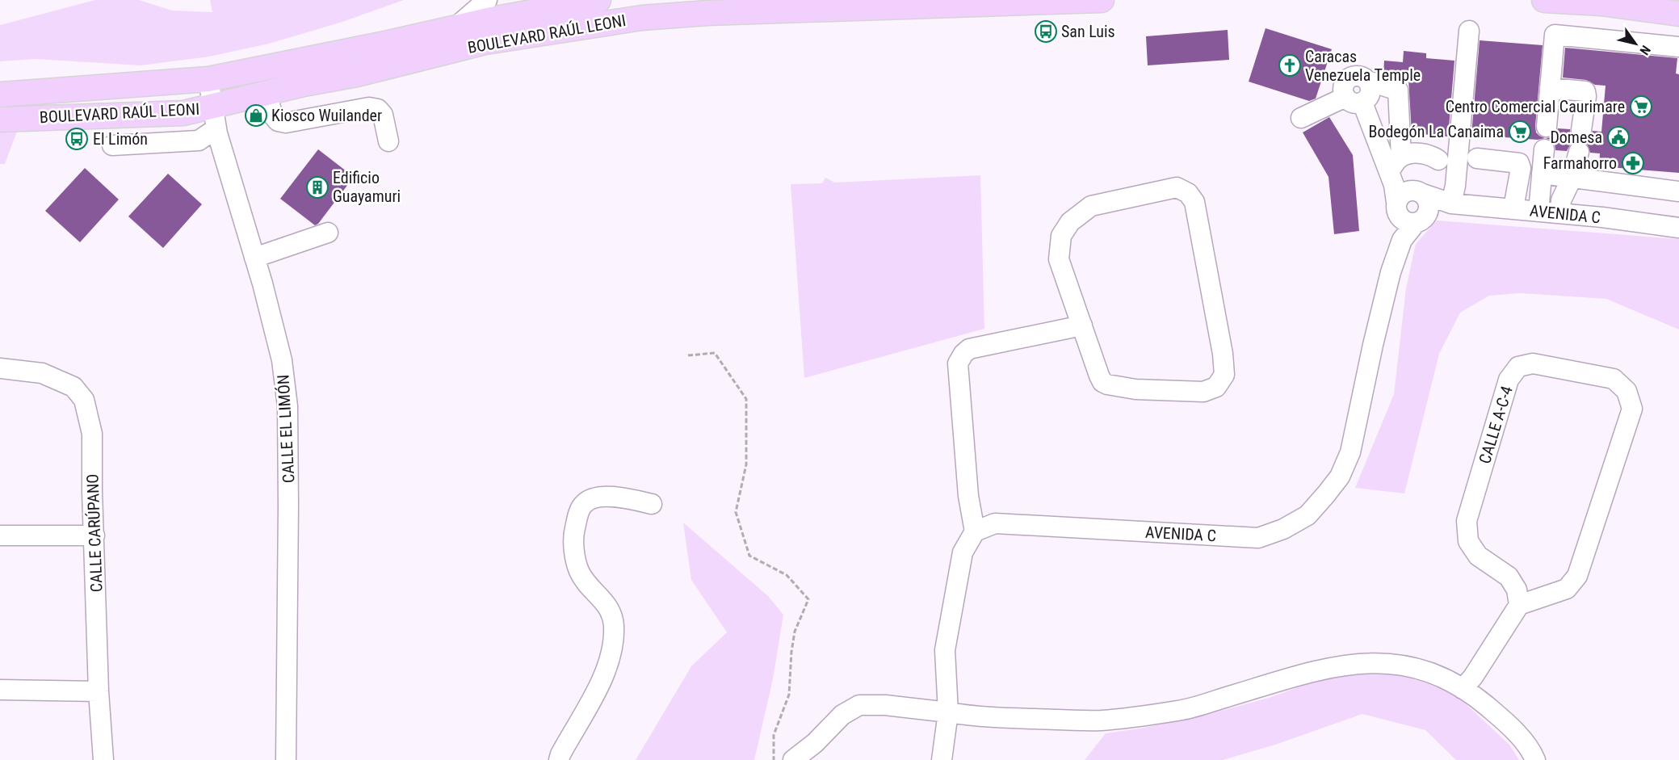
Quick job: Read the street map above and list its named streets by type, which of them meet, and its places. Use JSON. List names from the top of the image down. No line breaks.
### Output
{"streets":{"main road":["BOULEVARD RAÚL LEONI"],"street":["AVENIDA C","CALLE A-C-4","CALLE EL LIMÓN","CALLE CARÚPANO"]},"crossings":[["BOULEVARD RAÚL LEONI","CALLE EL LIMÓN"]],"places":{"bus stop":["San Luis","El Limón"],"church":["Caracas Venezuela Temple"],"supermarket":["Centro Comercial Caurimare","Bodegón La Canaima"],"shop":["Kiosco Wuilander"],"public building":["Domesa"],"pharmacy":["Farmahorro"],"building":["Edificio Guayamuri"]},"north":"bottom right"}
